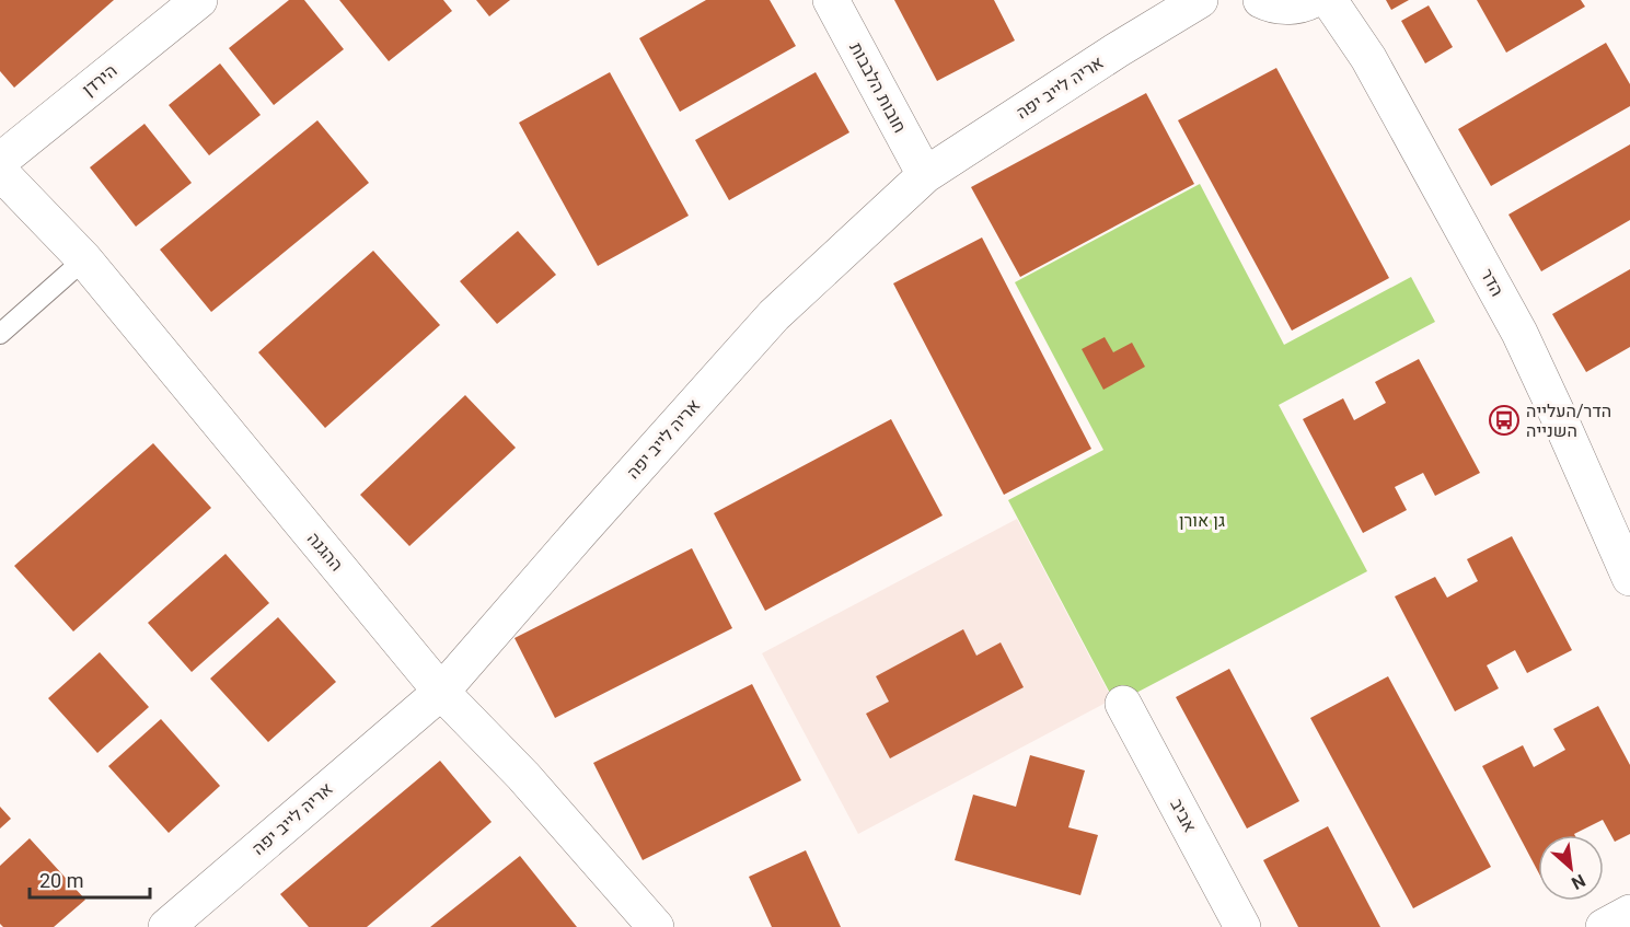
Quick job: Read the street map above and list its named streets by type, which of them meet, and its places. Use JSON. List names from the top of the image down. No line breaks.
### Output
{"streets":{"street":["הירדן","חובות הלבבות","אריה לייב יפה","הדר","ההגנה","אביב"]},"crossings":[["חובות הלבבות","אריה לייב יפה"],["אריה לייב יפה","ההגנה"]],"parks":["גן אורן"],"places":{"bus stop":["הדר/העלייה השנייה"]},"scale_bar":"20 m","north":"bottom right"}
